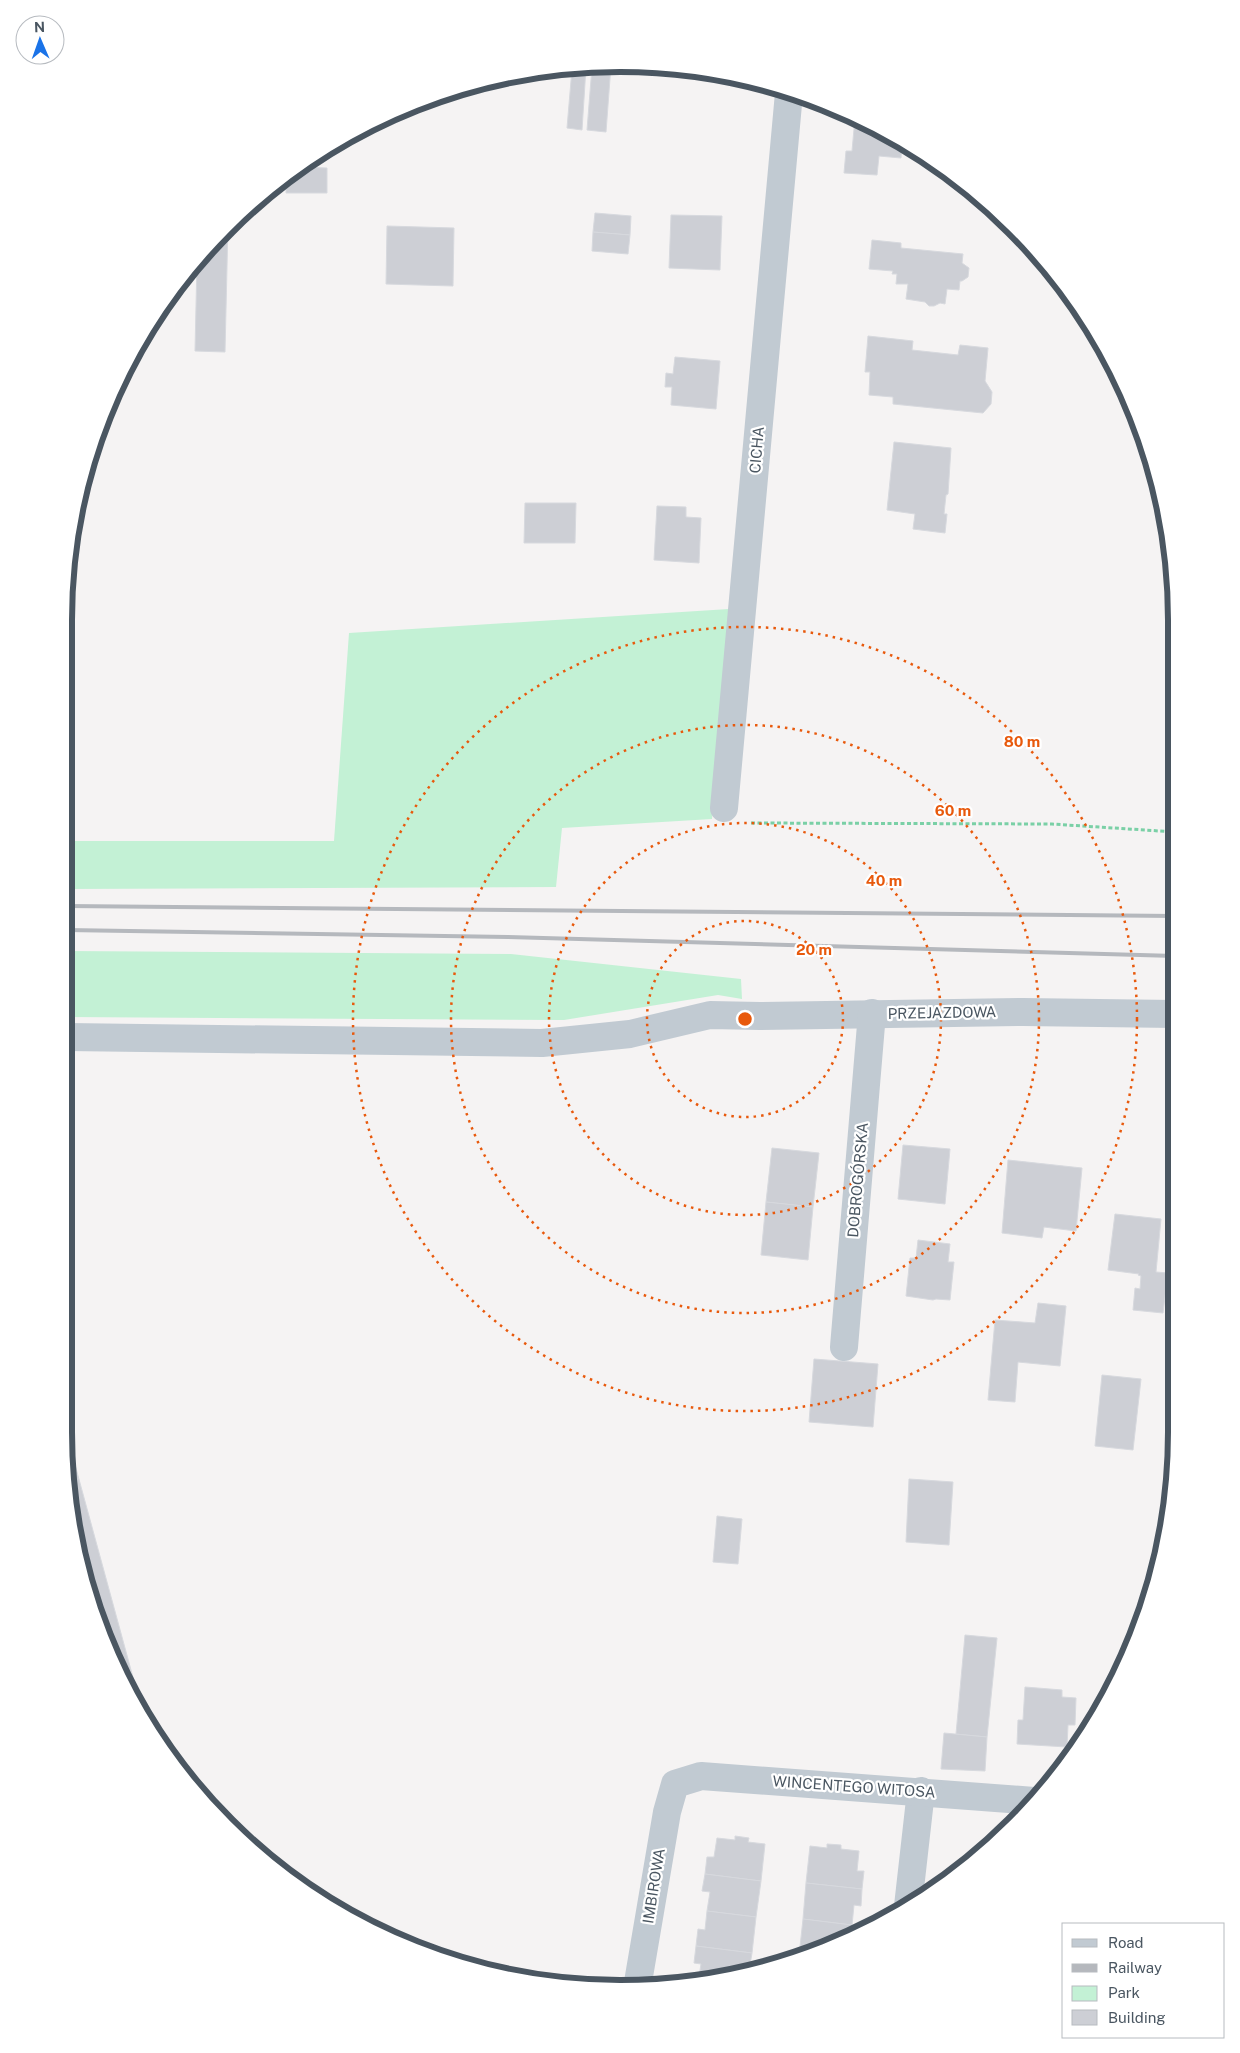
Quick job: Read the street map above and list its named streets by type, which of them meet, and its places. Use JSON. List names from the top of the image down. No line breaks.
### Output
{"streets":{"street":["CICHA","PRZEJAZDOWA","DOBROGÓRSKA","WINCENTEGO WITOSA","IMBIROWA"]},"crossings":[["PRZEJAZDOWA","DOBROGÓRSKA"],["WINCENTEGO WITOSA","IMBIROWA"]],"legend":["Road","Railway","Park","Building"],"north":"top","rings":["80 m","60 m","40 m","20 m"]}
